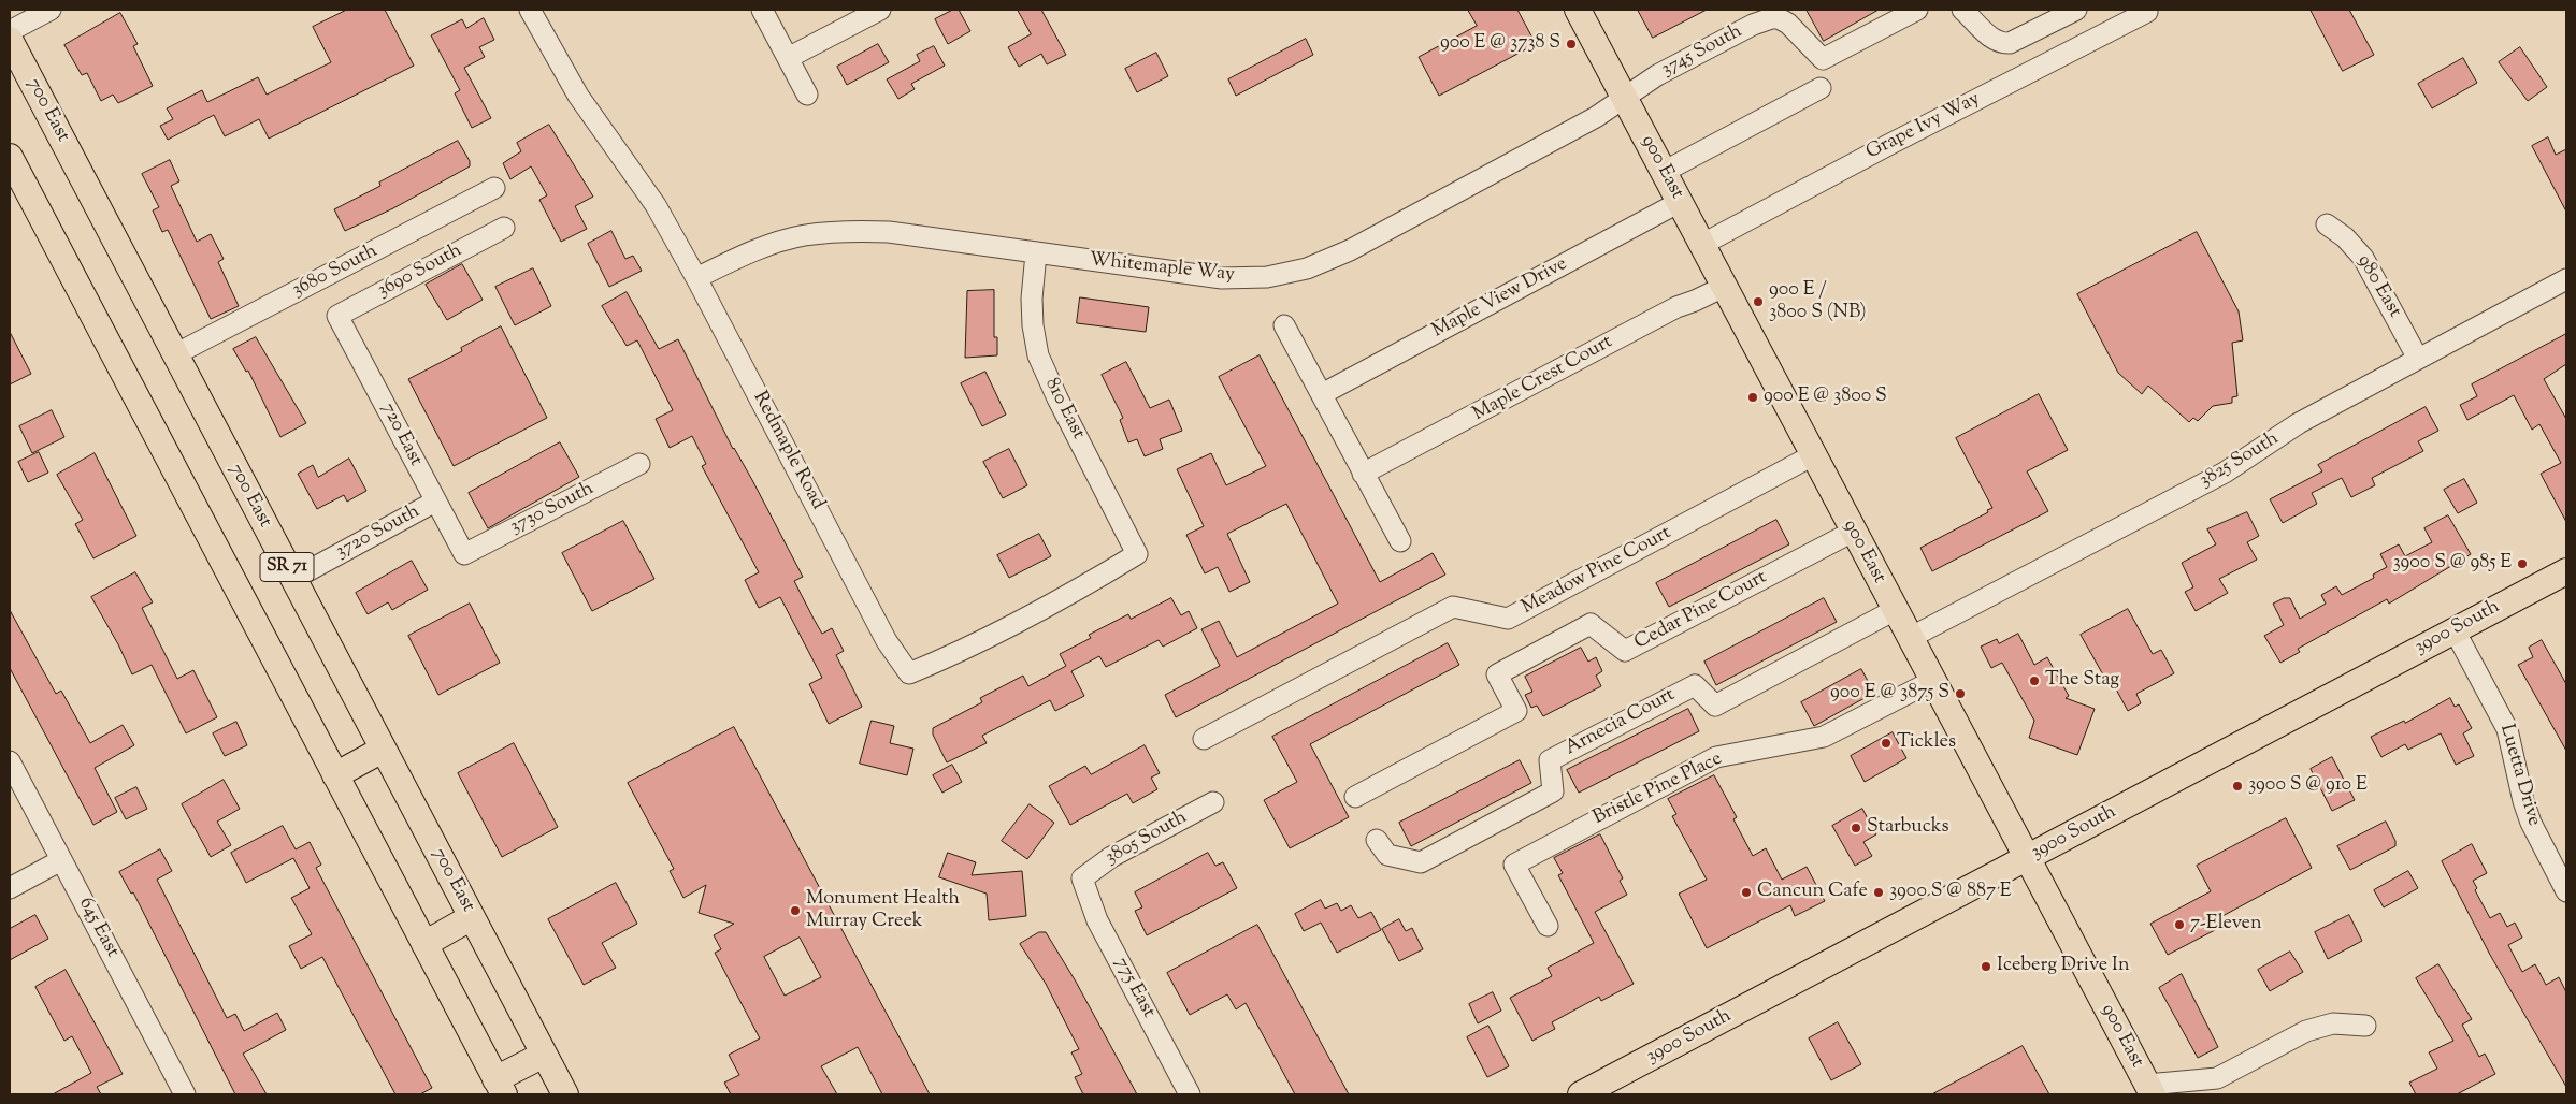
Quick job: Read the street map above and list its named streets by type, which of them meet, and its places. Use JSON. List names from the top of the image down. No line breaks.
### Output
{"streets":{"main road":["700 East","900 East","SR 71","3900 South"],"street":["3745 South","Grape Ivy Way","Whitemaple Way","3680 South","3690 South","980 East","Maple View Drive","Maple Crest Court","810 East","720 East","Redmaple Road","3825 South","3730 South","3720 South","Meadow Pine Court","Cedar Pine Court","Arnecia Court","Luetta Drive","Bristle Pine Place","3805 South","645 East","775 East"]},"crossings":[["3745 South","900 East"],["3745 South","Whitemaple Way"],["700 East","3680 South"],["700 East","3720 South"],["Grape Ivy Way","900 East"],["900 East","Whitemaple Way"],["900 East","Maple View Drive"],["900 East","Maple Crest Court"],["900 East","3825 South"],["900 East","Meadow Pine Court"],["900 East","Cedar Pine Court"],["900 East","3900 South"],["900 East","Arnecia Court"],["900 East","Bristle Pine Place"],["Whitemaple Way","810 East"],["Whitemaple Way","Redmaple Road"],["3690 South","720 East"],["980 East","3825 South"],["810 East","Redmaple Road"],["720 East","3730 South"],["720 East","3720 South"],["3900 South","Luetta Drive"],["3805 South","775 East"]],"places":["900 E @ 3738 S","900 E / 3800 S (NB)","900 E @ 3800 S","3900 S @ 985 E","The Stag","900 E @ 3875 S","Tickles","3900 S @ 910 E","Starbucks","Cancun Cafe","3900 S @ 887 E","Monument Health Murray Creek","7-Eleven","Iceberg Drive In"]}
